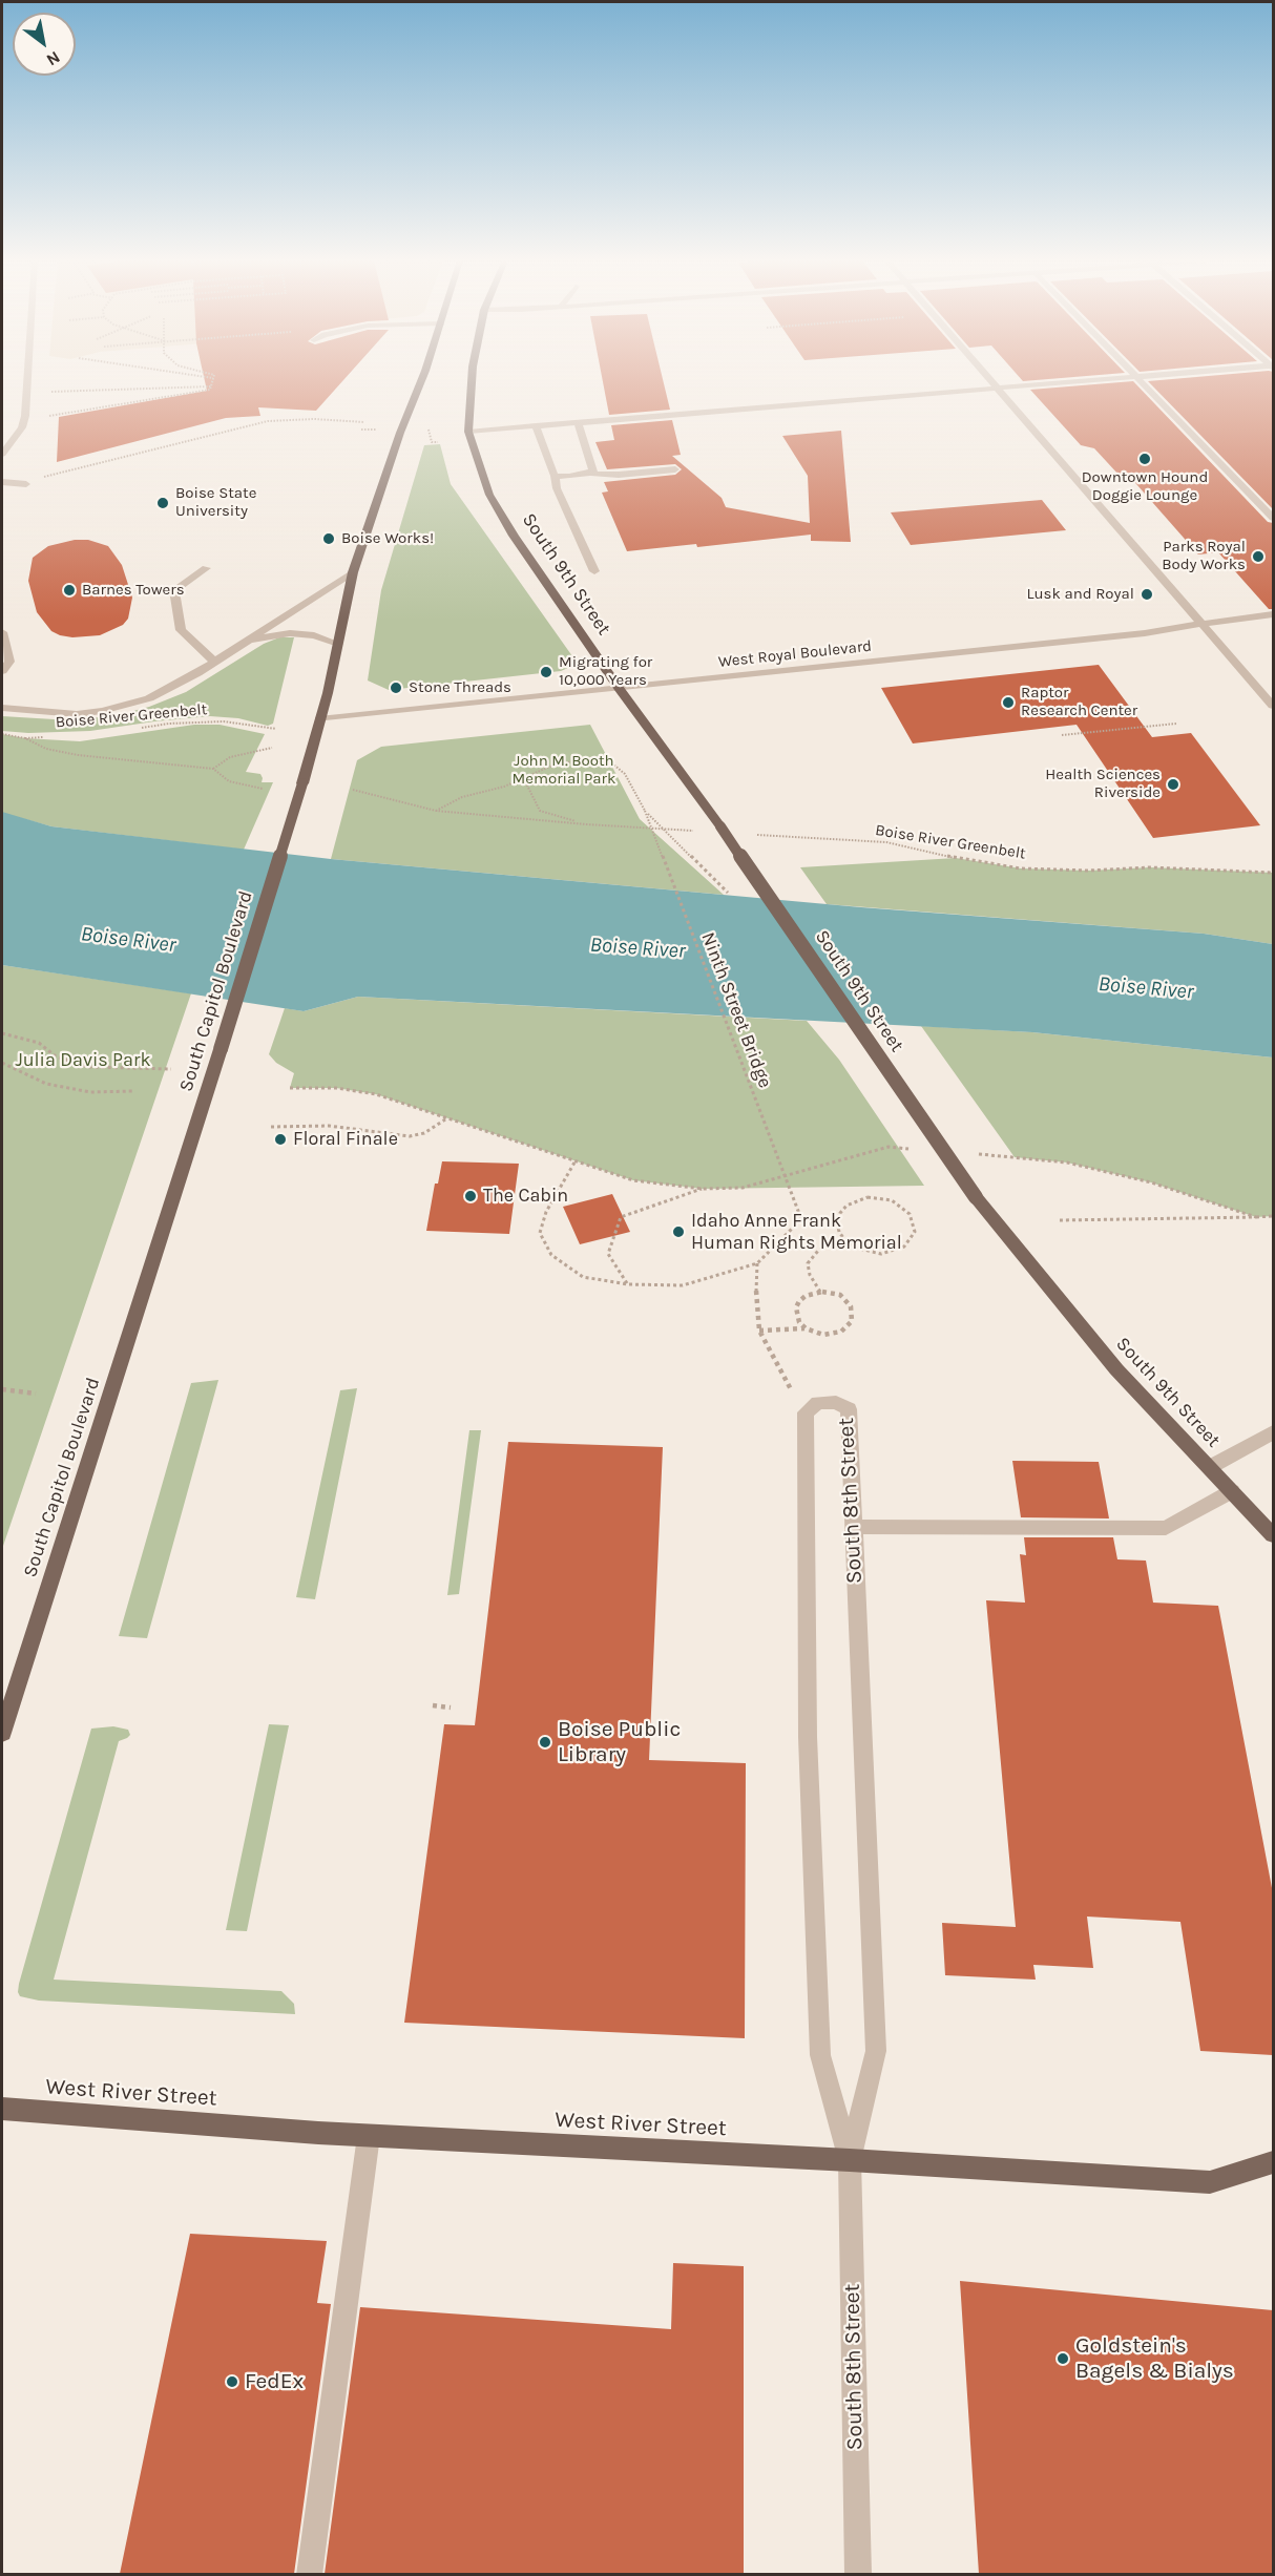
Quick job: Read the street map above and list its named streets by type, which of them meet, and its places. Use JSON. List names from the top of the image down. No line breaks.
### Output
{"streets":{"main road":["South 9th Street","South Capitol Boulevard","West River Street"],"street":["West Royal Boulevard","South 8th Street"],"path":["Boise River Greenbelt","Ninth Street Bridge"]},"crossings":[["South 9th Street","West Royal Boulevard"],["West Royal Boulevard","South Capitol Boulevard"],["South 8th Street","West River Street"]],"water":["Boise River"],"parks":["John M. Booth Memorial Park","Julia Davis Park"],"places":["Downtown Hound Doggie Lounge","Boise State University","Boise Works!","Parks Royal Body Works","Barnes Towers","Lusk and Royal","Migrating for 10,000 Years","Stone Threads","Raptor Research Center","Health Sciences Riverside","Floral Finale","The Cabin","Idaho Anne Frank Human Rights Memorial","Boise Public Library","Goldstein's Bagels & Bialys","FedEx"],"north":"bottom right"}
